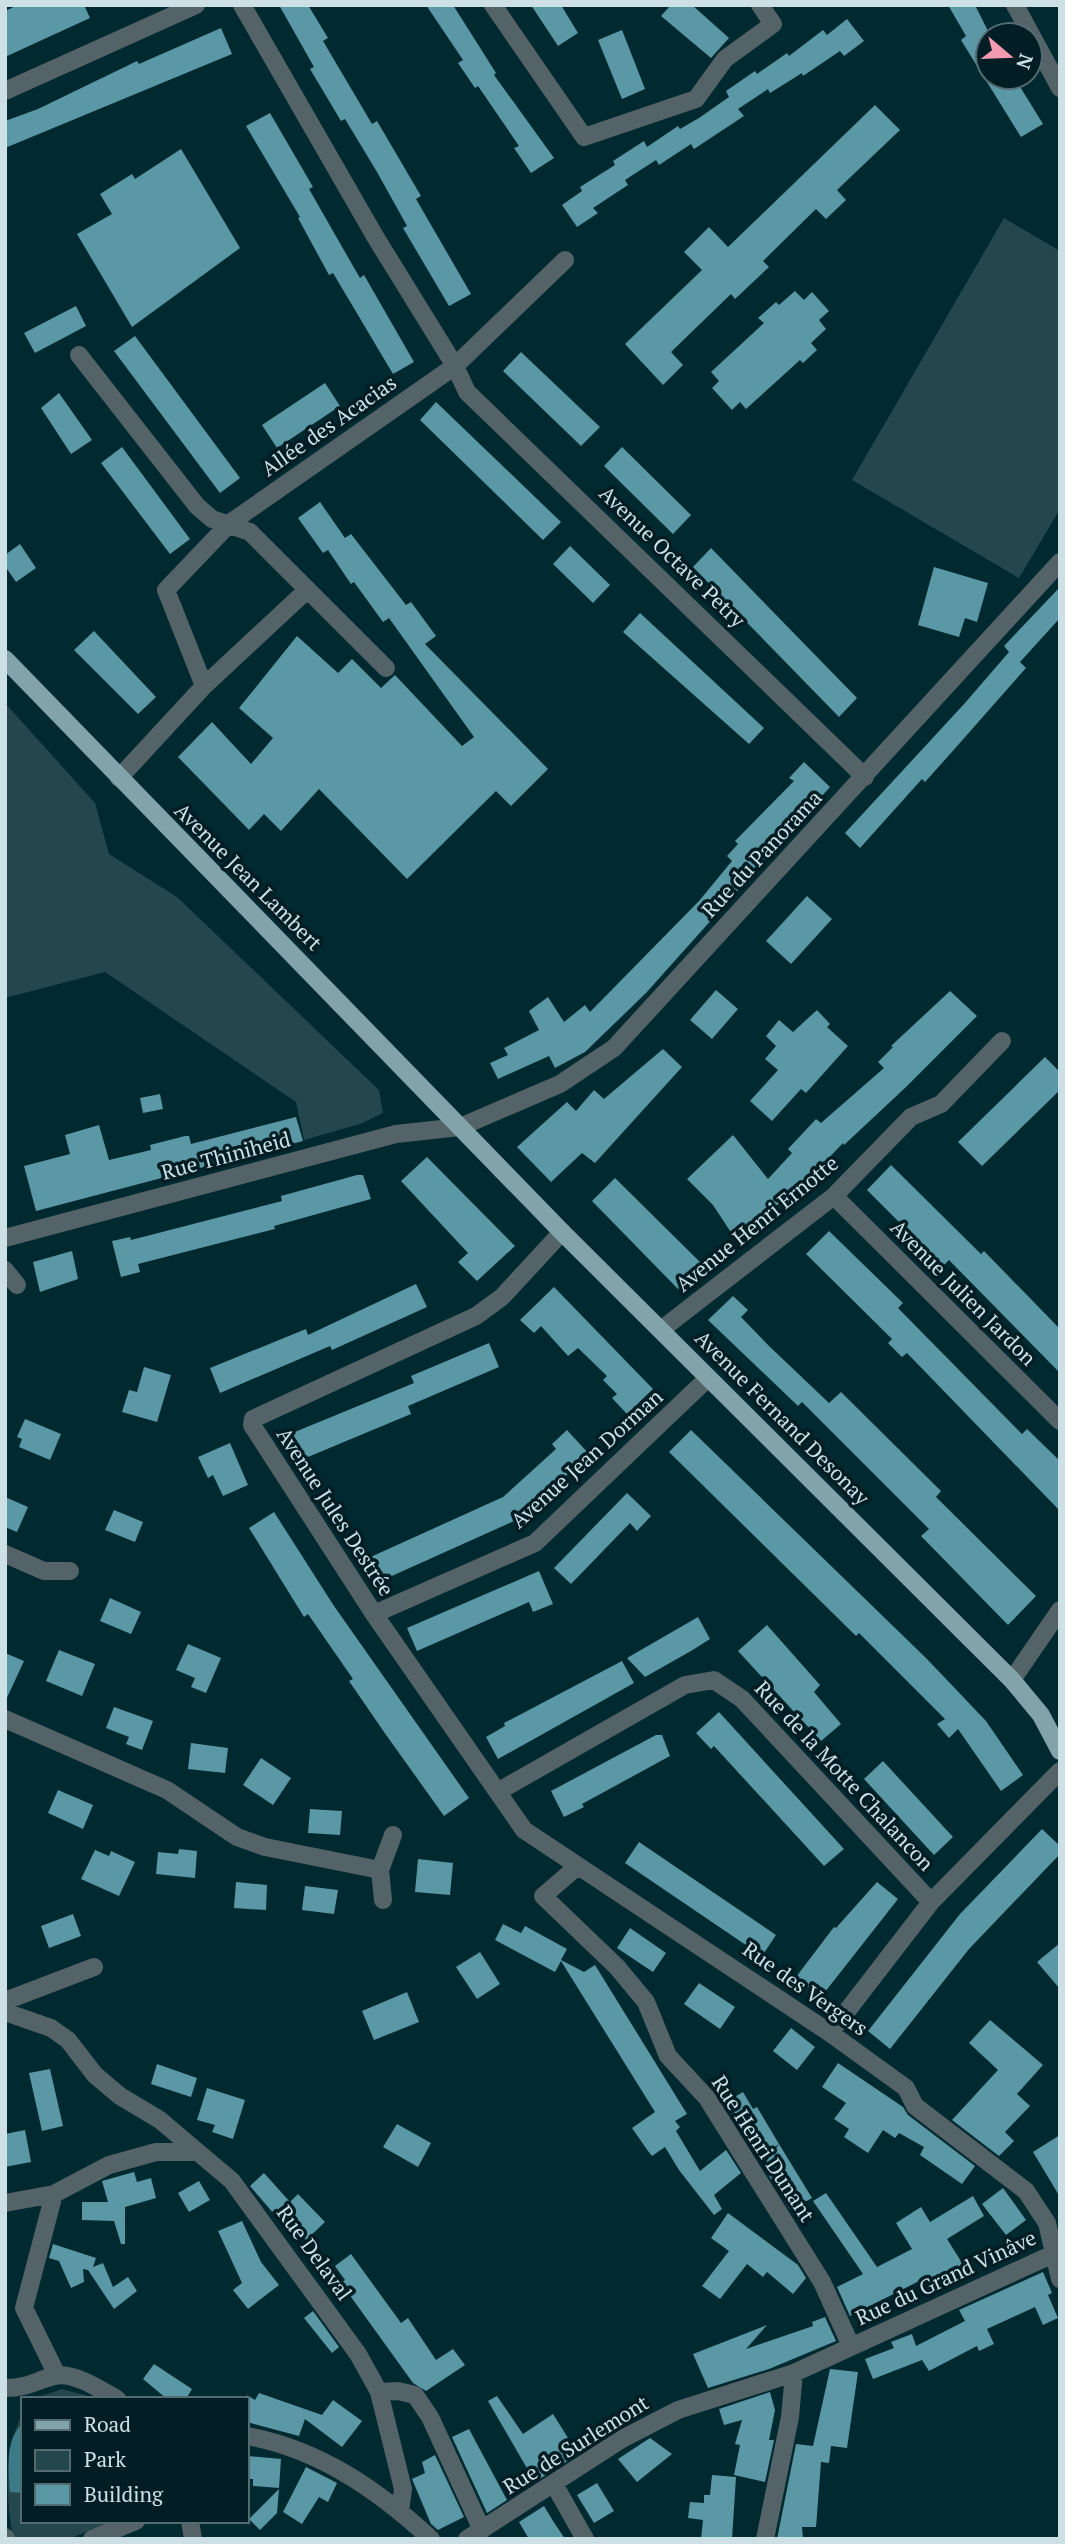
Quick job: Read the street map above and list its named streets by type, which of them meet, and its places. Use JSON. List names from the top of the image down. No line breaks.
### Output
{"streets":{"main road":["Avenue Jean Lambert","Avenue Fernand Desonay"],"street":["Allée des Acacias","Avenue Octave Petry","Rue du Panorama","Rue Thiniheid","Avenue Henri Ernotte","Avenue Julien Jardon","Avenue Jean Dorman","Avenue Jules Destrée","Rue de la Motte Chalancon","Rue des Vergers","Rue Henri Dunant","Rue Delaval","Rue du Grand Vinâve","Rue de Surlemont"]},"crossings":[["Allée des Acacias","Avenue Octave Petry"],["Avenue Octave Petry","Rue du Panorama"],["Rue du Panorama","Avenue Jean Lambert"],["Rue du Panorama","Rue Thiniheid"],["Rue du Panorama","Avenue Fernand Desonay"],["Avenue Jean Lambert","Rue Thiniheid"],["Avenue Jean Lambert","Avenue Fernand Desonay"],["Rue Thiniheid","Avenue Fernand Desonay"],["Avenue Henri Ernotte","Avenue Julien Jardon"],["Avenue Henri Ernotte","Avenue Fernand Desonay"],["Avenue Fernand Desonay","Avenue Jean Dorman"],["Avenue Fernand Desonay","Avenue Jules Destrée"],["Avenue Jean Dorman","Avenue Jules Destrée"],["Avenue Jules Destrée","Rue de la Motte Chalancon"],["Avenue Jules Destrée","Rue des Vergers"],["Rue de la Motte Chalancon","Rue des Vergers"],["Rue des Vergers","Rue Henri Dunant"],["Rue des Vergers","Rue du Grand Vinâve"],["Rue Henri Dunant","Rue du Grand Vinâve"],["Rue du Grand Vinâve","Rue de Surlemont"]],"legend":["Road","Park","Building"],"north":"right"}
